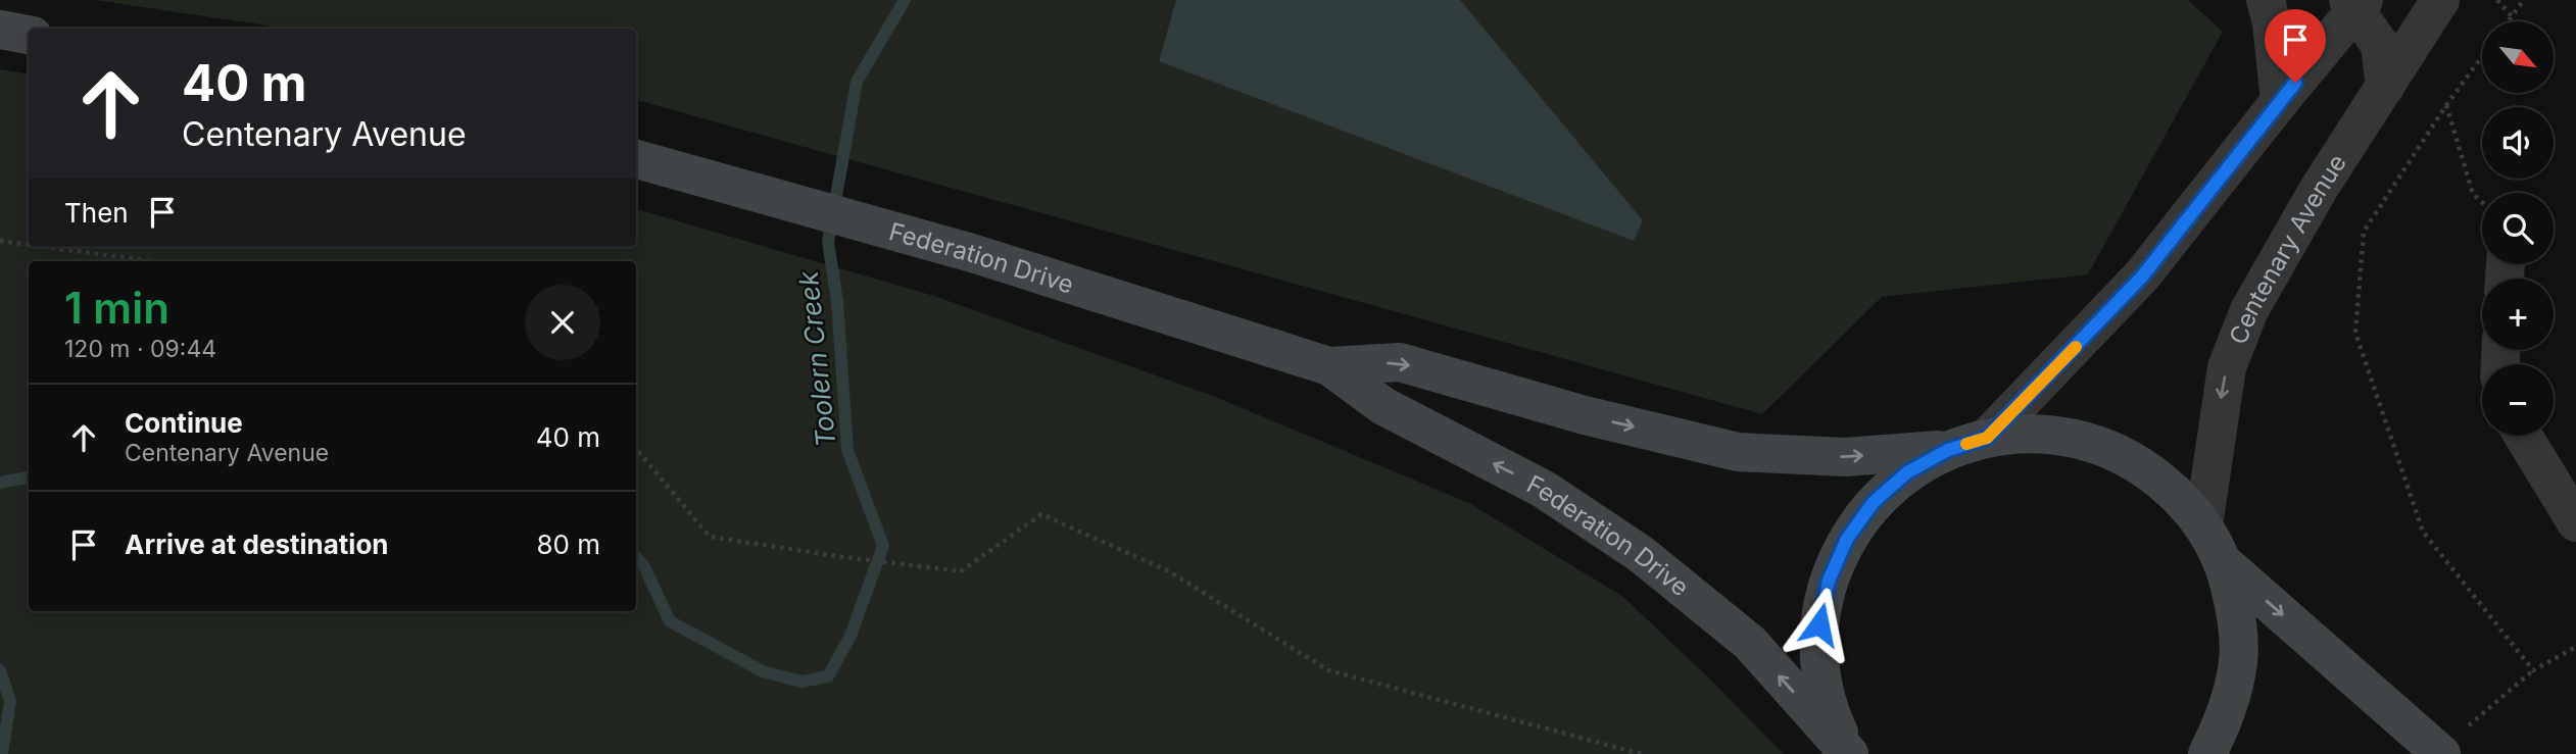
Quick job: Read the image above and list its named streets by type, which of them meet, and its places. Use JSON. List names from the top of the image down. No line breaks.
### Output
{"streets":{"main road":["Federation Drive"],"street":["Centenary Avenue"]},"water":["Toolern Creek"],"north":"bottom right","page":{"map_buttons":["+","−"],"turn":["40 m","Centenary Avenue"],"then":"Then","heading":["1 min","120 m · 09:44"],"list":[{"name":"Continue","note":"Centenary Avenue","value":"40 m"},{"name":"Arrive at destination","value":"80 m"}]}}
